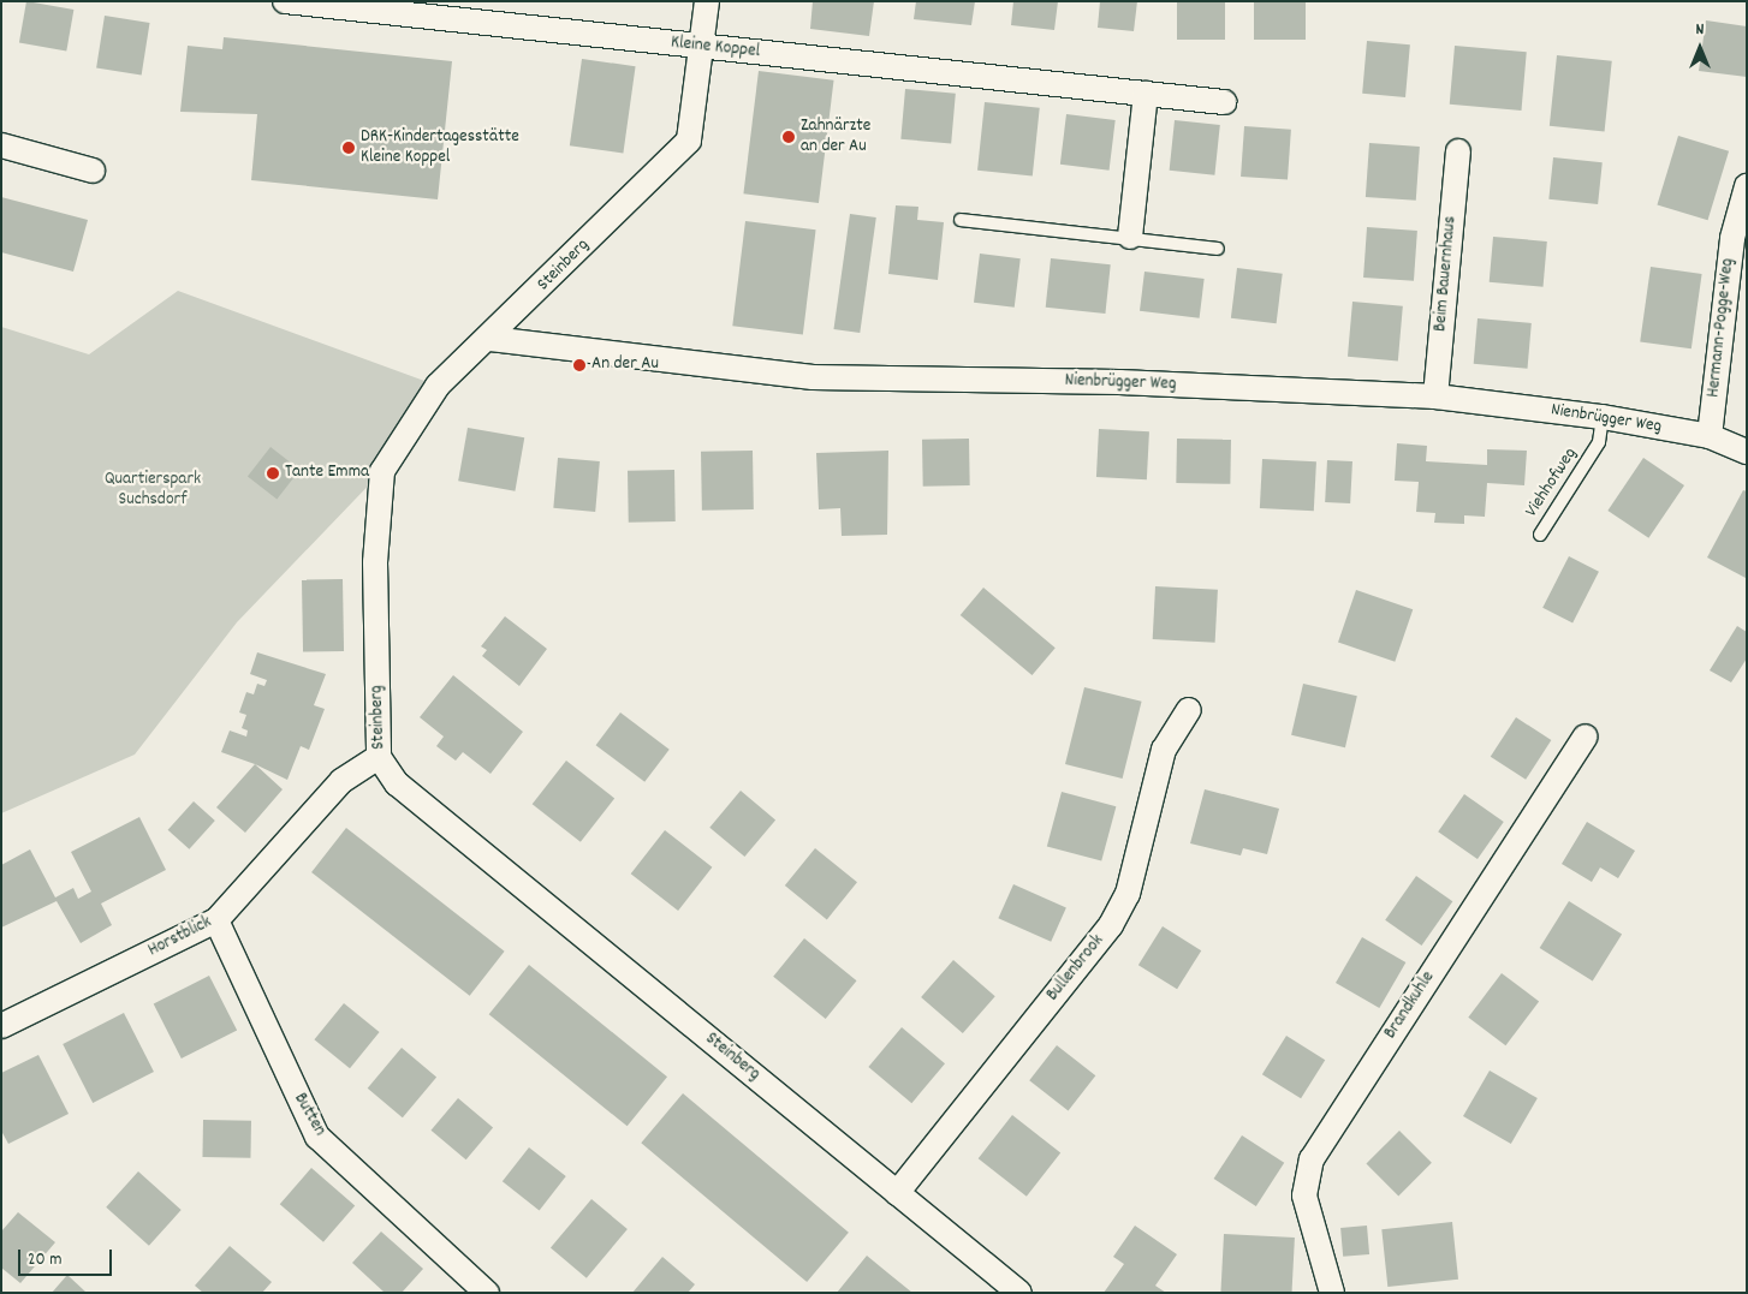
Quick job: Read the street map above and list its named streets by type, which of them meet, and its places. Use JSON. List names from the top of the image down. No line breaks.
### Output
{"streets":{"street":["Kleine Koppel","Steinberg","Beim Bauernhaus","Hermann-Pogge-Weg","Nienbrügger Weg","Horstblick","Bullenbrook","Brandkuhle","Butten"],"lane":["Viehhofweg"]},"crossings":[["Kleine Koppel","Steinberg"],["Steinberg","Nienbrügger Weg"],["Steinberg","Horstblick"],["Steinberg","Bullenbrook"],["Beim Bauernhaus","Nienbrügger Weg"],["Hermann-Pogge-Weg","Nienbrügger Weg"],["Nienbrügger Weg","Viehhofweg"],["Horstblick","Butten"]],"parks":["Quartierspark Suchsdorf"],"places":["Zahnärzte an der Au","DRK-Kindertagesstätte Kleine Koppel","An der Au","Tante Emma"],"scale_bar":"20 m","north":"top"}
